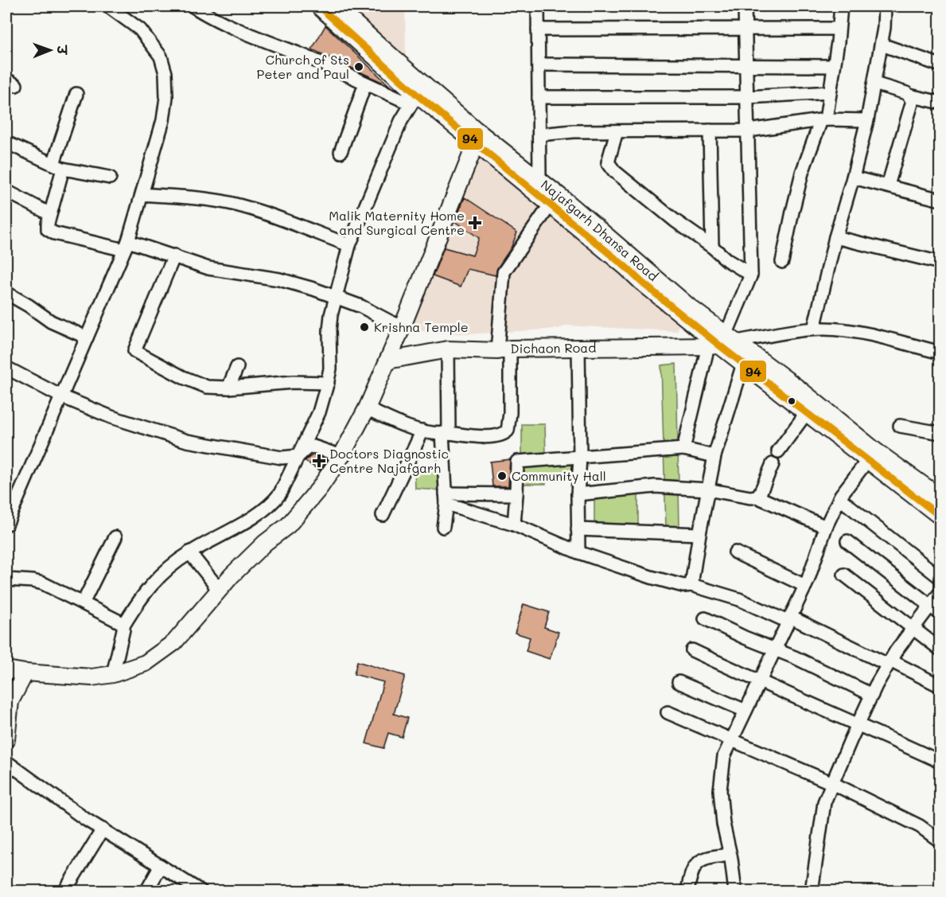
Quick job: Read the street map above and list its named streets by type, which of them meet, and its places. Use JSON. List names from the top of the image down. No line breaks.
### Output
{"streets":{"main road":["Najafgarh Dhansa Road","Dichaon Road"]},"crossings":[["Najafgarh Dhansa Road","Dichaon Road"]],"places":{"other":["Church of Sts Peter and Paul","Krishna Temple","Community Hall"],"health":["Malik Maternity Home and Surgical Centre","Doctors Diagnostic Centre Najafgarh"]},"lines":["transit line 94"],"north":"right"}
